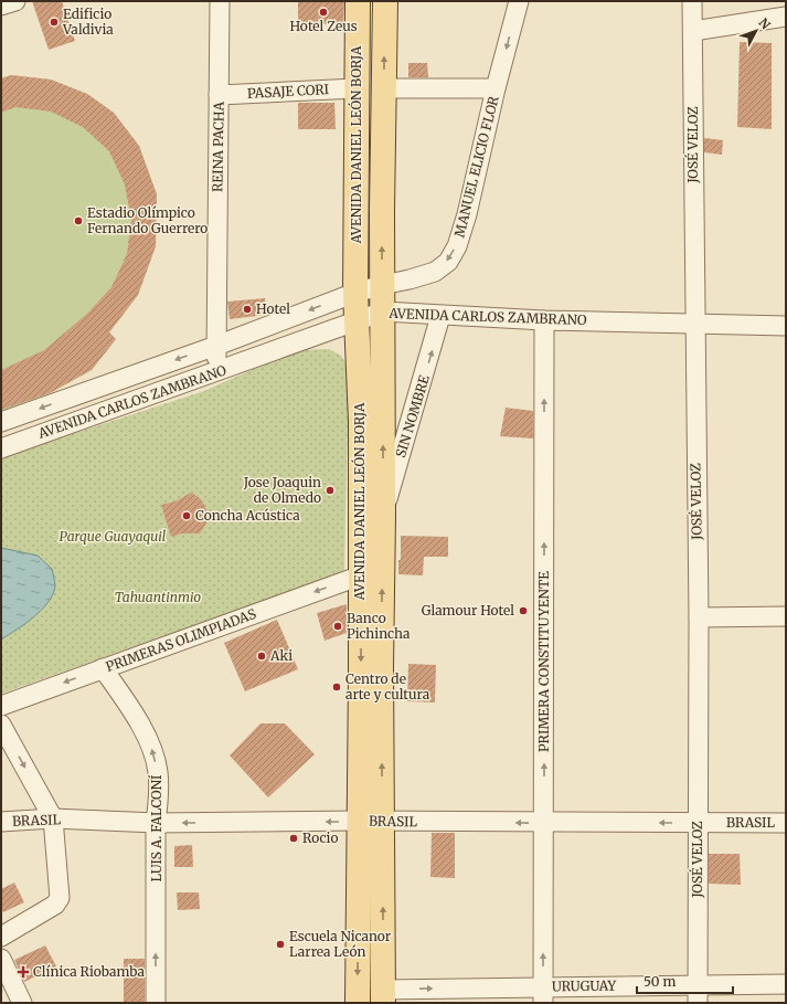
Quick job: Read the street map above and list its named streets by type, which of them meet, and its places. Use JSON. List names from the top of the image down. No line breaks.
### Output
{"streets":{"main road":["AVENIDA DANIEL LEÓN BORJA"],"street":["PASAJE CORI","JOSÉ VELOZ","REINA PACHA","MANUEL ELICIO FLOR","AVENIDA CARLOS ZAMBRANO","SIN NOMBRE","PRIMERAS OLIMPIADAS","PRIMERA CONSTITUYENTE","BRASIL","LUIS A. FALCONÍ","URUGUAY"]},"crossings":[["PASAJE CORI","AVENIDA DANIEL LEÓN BORJA"],["PASAJE CORI","REINA PACHA"],["AVENIDA DANIEL LEÓN BORJA","MANUEL ELICIO FLOR"],["AVENIDA DANIEL LEÓN BORJA","AVENIDA CARLOS ZAMBRANO"],["AVENIDA DANIEL LEÓN BORJA","SIN NOMBRE"],["AVENIDA DANIEL LEÓN BORJA","PRIMERAS OLIMPIADAS"],["AVENIDA DANIEL LEÓN BORJA","BRASIL"],["AVENIDA DANIEL LEÓN BORJA","URUGUAY"],["JOSÉ VELOZ","AVENIDA CARLOS ZAMBRANO"],["JOSÉ VELOZ","BRASIL"],["JOSÉ VELOZ","URUGUAY"],["REINA PACHA","AVENIDA CARLOS ZAMBRANO"],["MANUEL ELICIO FLOR","AVENIDA CARLOS ZAMBRANO"],["AVENIDA CARLOS ZAMBRANO","SIN NOMBRE"],["AVENIDA CARLOS ZAMBRANO","PRIMERA CONSTITUYENTE"],["PRIMERAS OLIMPIADAS","LUIS A. FALCONÍ"],["PRIMERA CONSTITUYENTE","BRASIL"],["PRIMERA CONSTITUYENTE","URUGUAY"],["BRASIL","LUIS A. FALCONÍ"]],"one_way":["MANUEL ELICIO FLOR","SIN NOMBRE","PRIMERAS OLIMPIADAS","PRIMERA CONSTITUYENTE","BRASIL","URUGUAY"],"parks":["Parque Guayaquil","Tahuantinmio"],"places":{"other":["Hotel Zeus","Edificio Valdivia","Estadio Olímpico Fernando Guerrero","Hotel","Jose Joaquin de Olmedo","Concha Acústica","Glamour Hotel","Banco Pichincha","Aki","Centro de arte y cultura","Rocio","Escuela Nicanor Larrea León"],"health":["Clínica Riobamba"]},"scale_bar":"50 m","north":"top right"}
